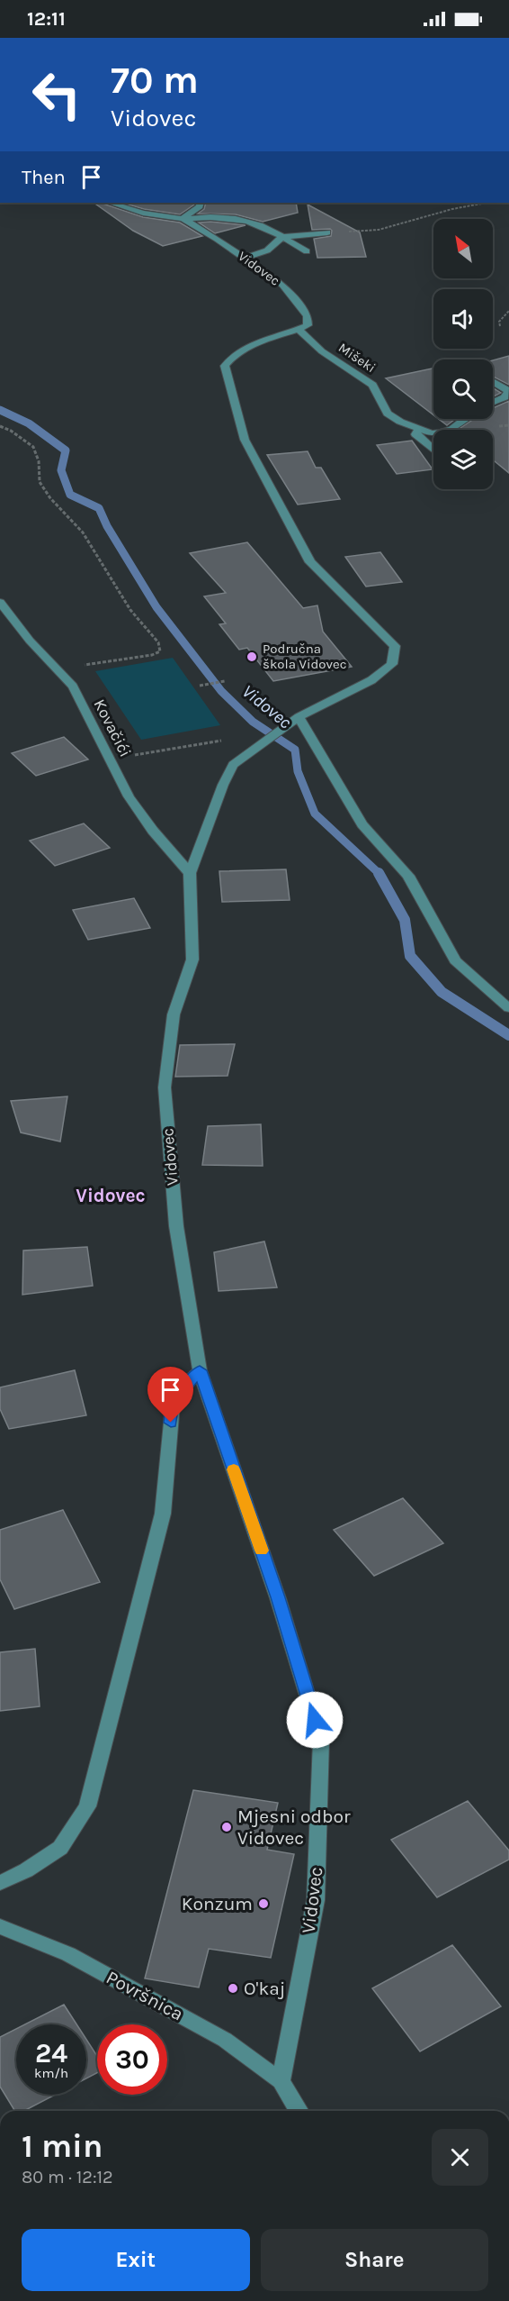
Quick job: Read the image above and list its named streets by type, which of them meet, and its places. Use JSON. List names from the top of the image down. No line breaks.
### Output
{"streets":{"street":["Vidovec","Mišeki","Kovačići","Površnica"]},"crossings":[["Vidovec","Mišeki"],["Vidovec","Kovačići"],["Vidovec","Površnica"]],"districts":["Vidovec"],"water":["Vidovec"],"places":["Područna škola Vidovec","Mjesni odbor Vidovec","Konzum","O'kaj"],"north":"top left","page":{"status":"12:11","turn":["70 m","Vidovec"],"then":"Then","speed":"24 km/h","limit":"30","heading":["1 min","80 m · 12:12"],"buttons":["Exit","Share"]}}
